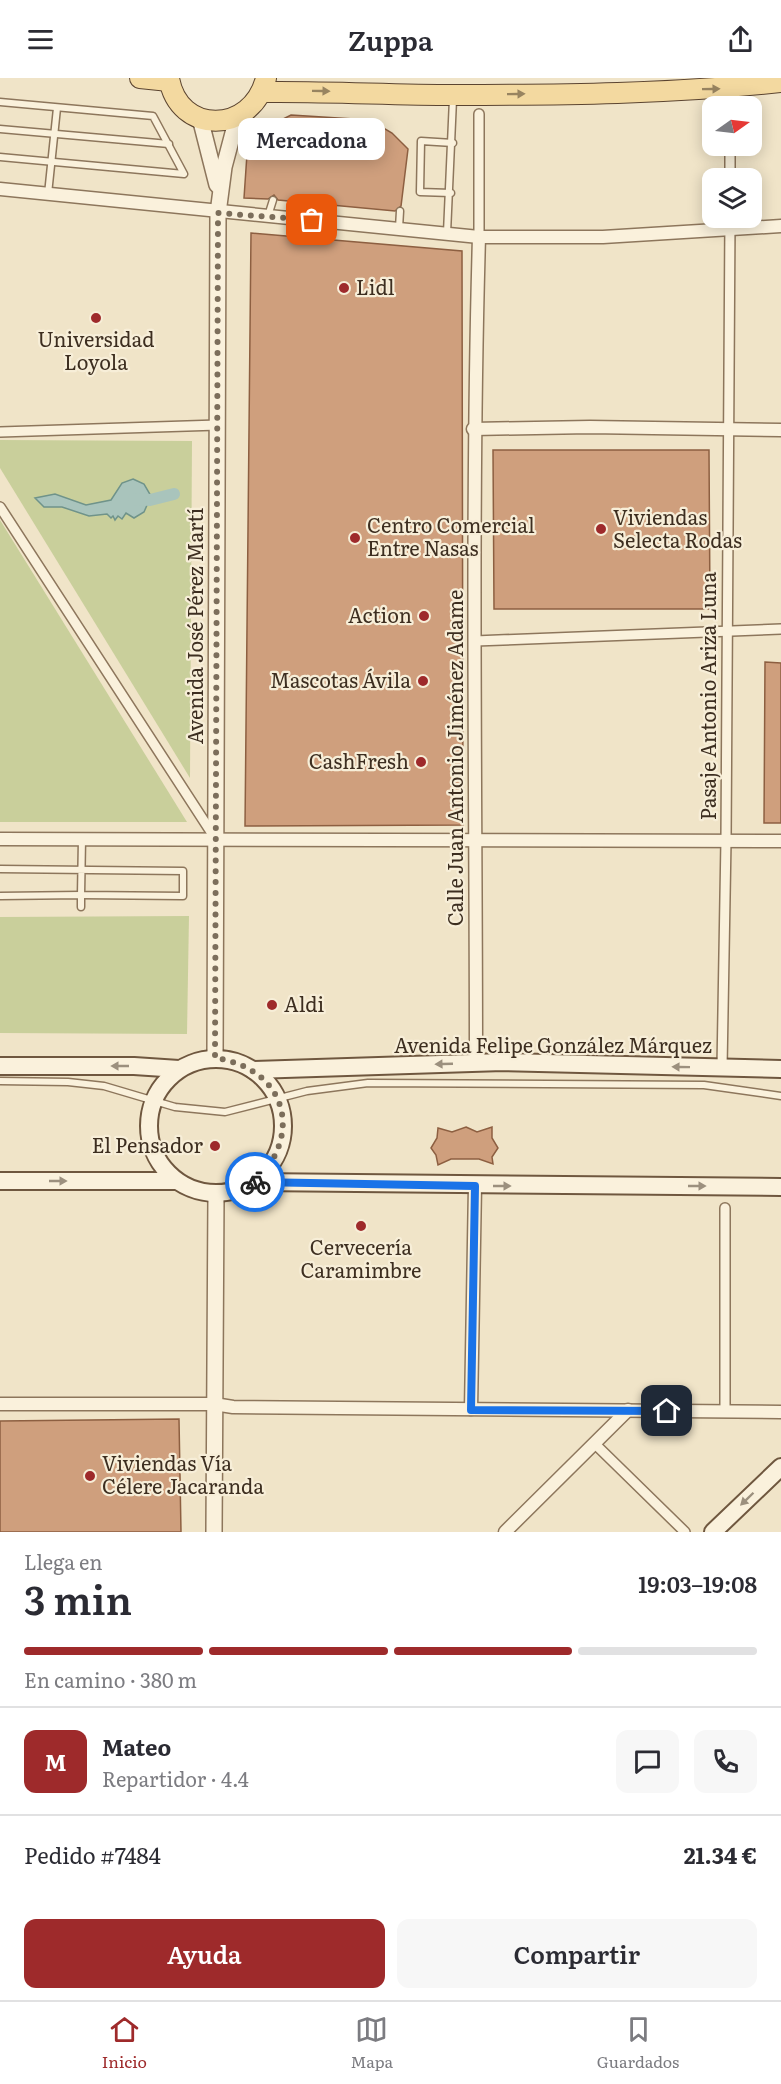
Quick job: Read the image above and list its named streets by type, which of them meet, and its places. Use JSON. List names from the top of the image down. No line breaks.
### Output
{"streets":{"main road":["Avenida Felipe González Márquez"],"street":["Avenida José Pérez Martí","Pasaje Antonio Ariza Luna","Calle Juan Antonio Jiménez Adame"]},"crossings":[["Pasaje Antonio Ariza Luna","Avenida Felipe González Márquez"],["Calle Juan Antonio Jiménez Adame","Avenida Felipe González Márquez"]],"places":["Mercadona","Lidl","Universidad Loyola","Viviendas Selecta Rodas","Centro Comercial Entre Nasas","Action","Mascotas Ávila","CashFresh","Aldi","El Pensador","Cervecería Caramimbre","Viviendas Vía Célere Jacaranda"],"north":"right","page":{"header":"Zuppa","bubble":"Mercadona","heading":["3 min","Llega en","19:03–19:08"],"panel":["Mateo","Repartidor · 4.4","Pedido #7484","21.34 €"],"bar":"En camino · 380 m","round":"M","buttons":["Ayuda","Compartir"],"tabs":["Inicio","Mapa","Guardados"]}}
